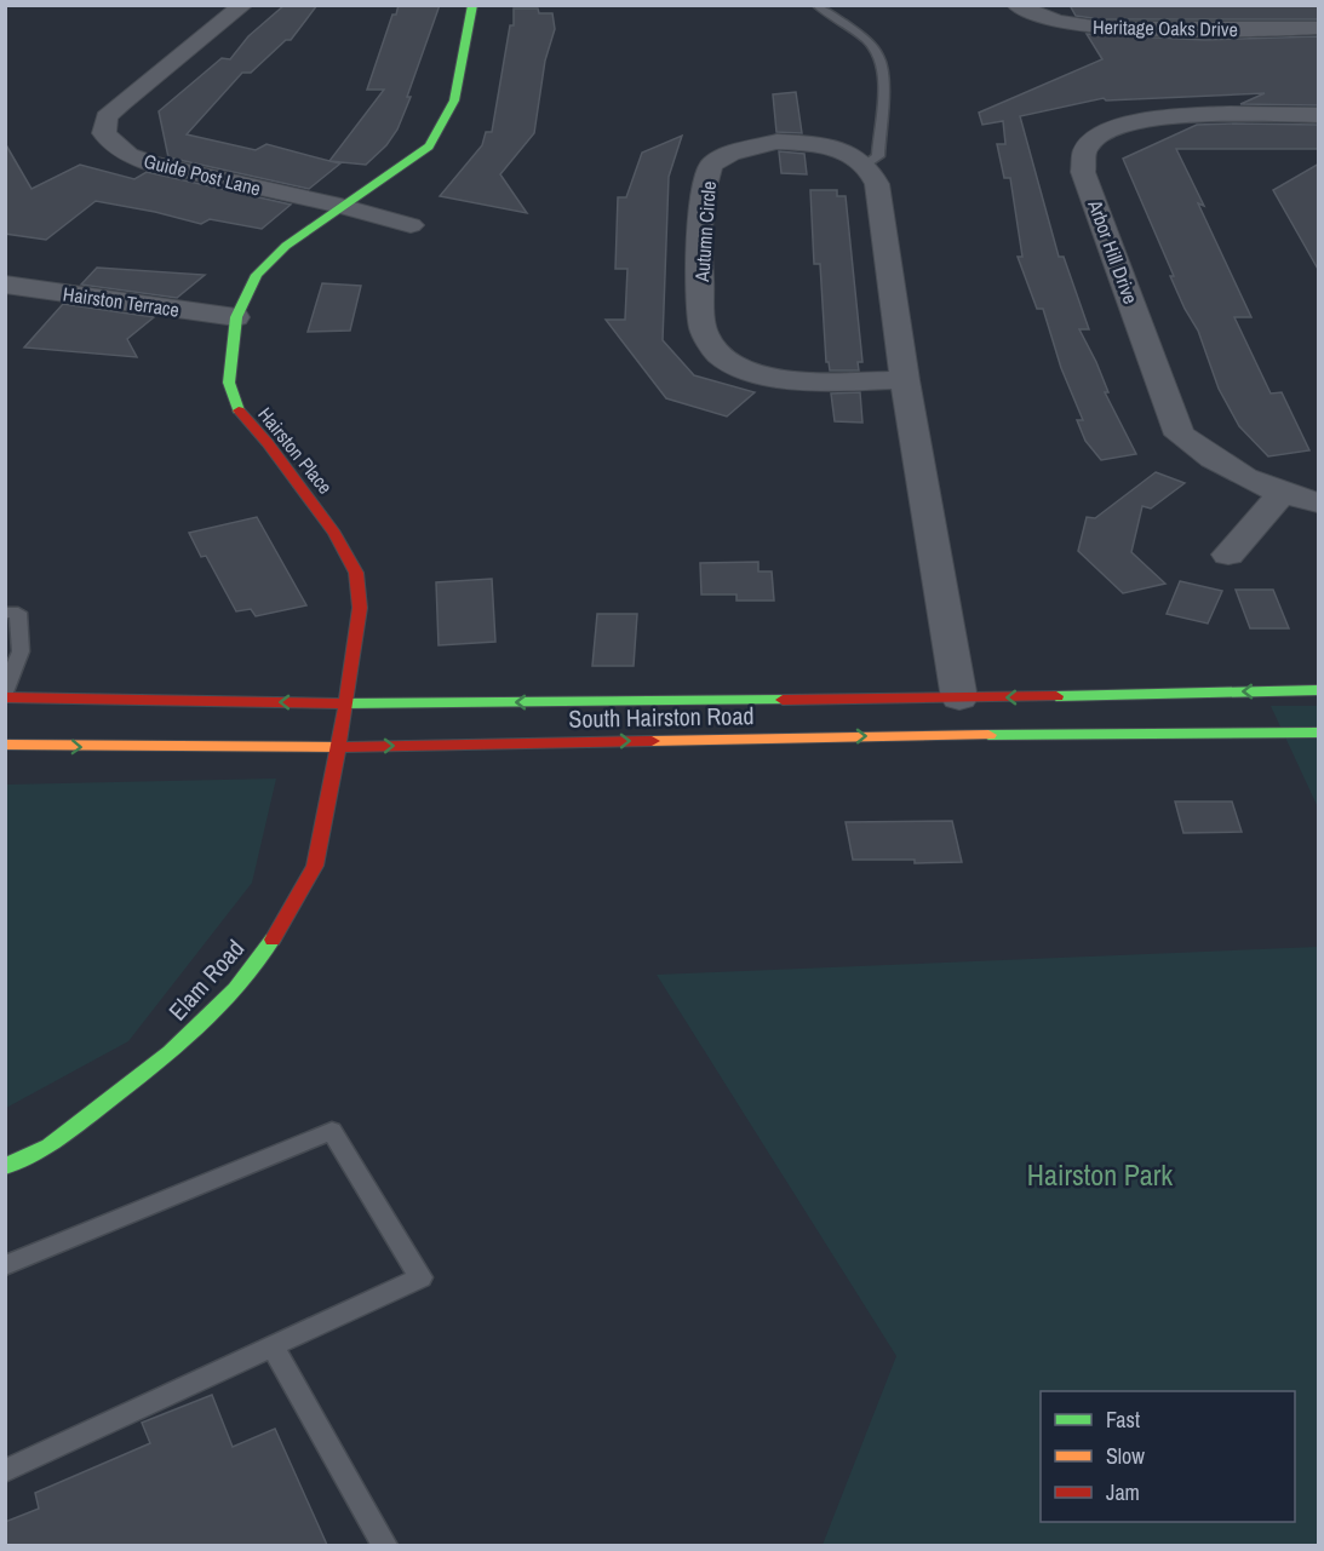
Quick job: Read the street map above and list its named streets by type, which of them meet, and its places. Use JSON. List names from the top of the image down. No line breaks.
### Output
{"streets":{"street":["Heritage Oaks Drive","Guide Post Lane","Autumn Circle","Arbor Hill Drive","Hairston Terrace","Hairston Place","South Hairston Road","Elam Road"]},"crossings":[["Guide Post Lane","Hairston Place"],["Hairston Terrace","Hairston Place"],["Hairston Place","South Hairston Road"],["Hairston Place","Elam Road"],["South Hairston Road","Elam Road"]],"parks":["Hairston Park"],"legend":["Fast","Slow","Jam"]}
